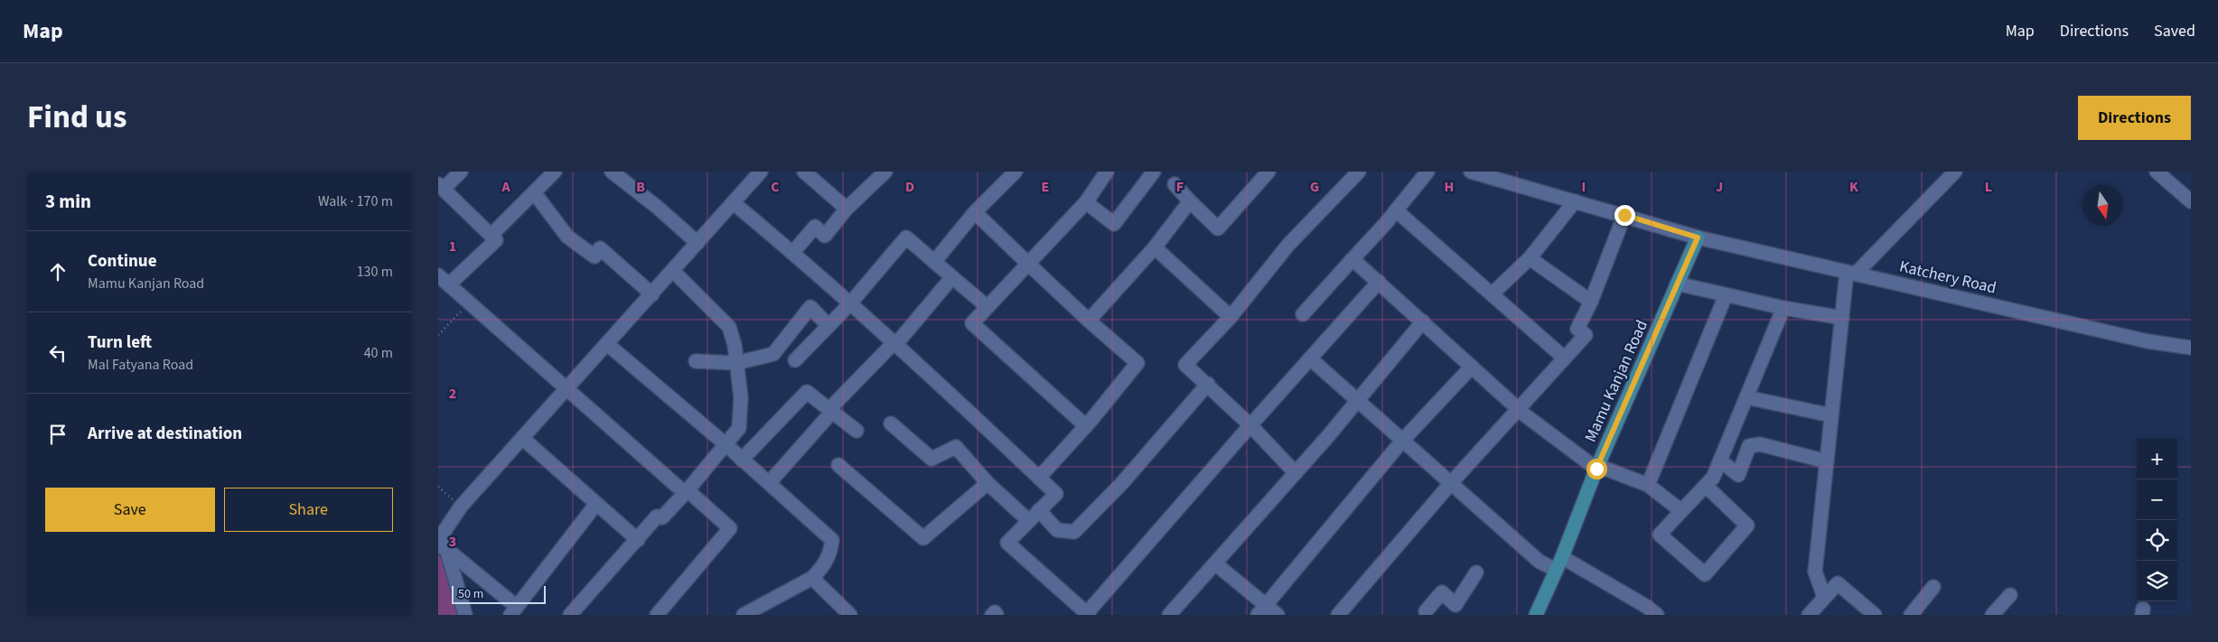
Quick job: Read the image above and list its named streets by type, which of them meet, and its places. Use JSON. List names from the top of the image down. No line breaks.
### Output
{"streets":{"main road":["Mamu Kanjan Road"],"street":["Katchery Road"]},"crossings":[["Katchery Road","Mamu Kanjan Road"]],"scale_bar":"50 m","north":"bottom","page":{"header":"Map","nav":["Map","Directions","Saved"],"title":"Find us","buttons":["Directions",["Save","Share"]],"heading":["3 min","Walk · 170 m"],"list":[["Continue","Mamu Kanjan Road","130 m"],["Turn left","Mal Fatyana Road","40 m"],"Arrive at destination"],"map_buttons":["+","−"],"scale":"50 m"},"grid":{"columns":["A","B","C","D","E","F","G","H","I","J","K","L"],"rows":["1","2","3"]}}
